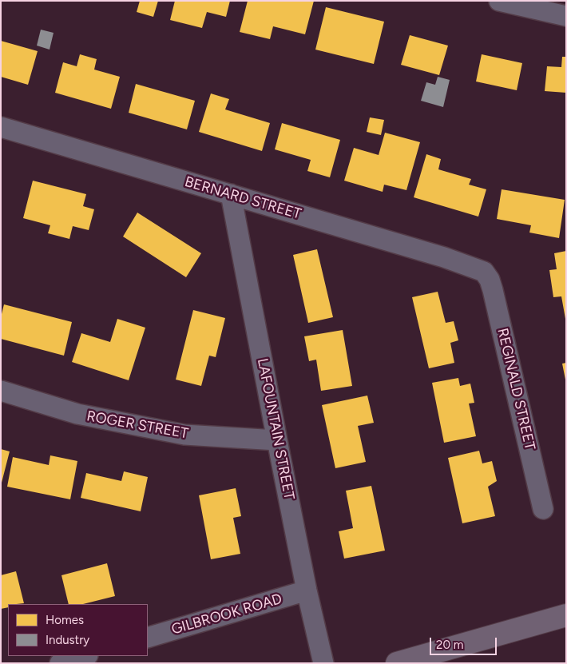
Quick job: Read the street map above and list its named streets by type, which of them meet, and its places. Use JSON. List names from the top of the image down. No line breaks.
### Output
{"streets":{"street":["BERNARD STREET","REGINALD STREET","ROGER STREET","LAFOUNTAIN STREET","GILBROOK ROAD"]},"crossings":[["BERNARD STREET","REGINALD STREET"],["BERNARD STREET","LAFOUNTAIN STREET"],["ROGER STREET","LAFOUNTAIN STREET"],["LAFOUNTAIN STREET","GILBROOK ROAD"]],"legend":["Homes","Industry"],"scale_bar":"20 m"}
